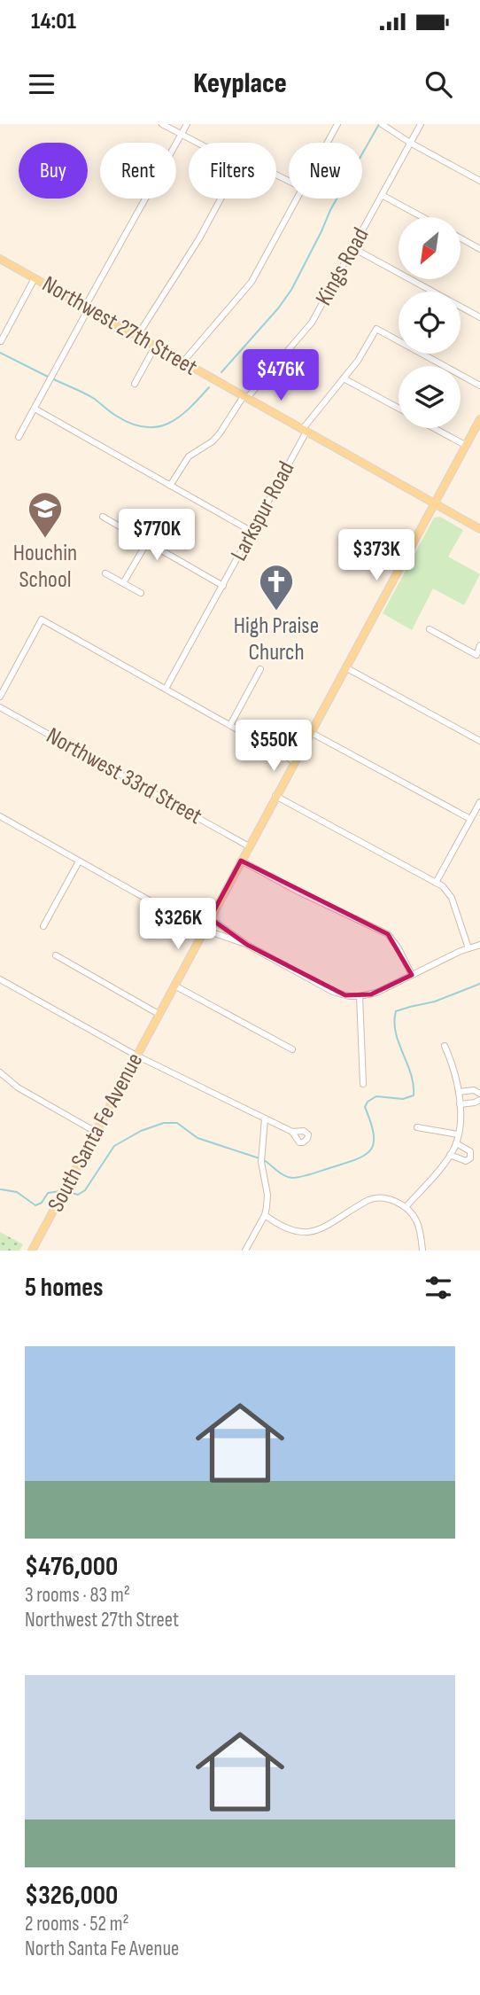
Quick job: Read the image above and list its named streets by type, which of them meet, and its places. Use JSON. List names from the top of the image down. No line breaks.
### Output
{"streets":{"main road":["Northwest 27th Street","South Santa Fe Avenue"],"street":["Kings Road","Larkspur Road","Northwest 33rd Street"]},"crossings":[["Kings Road","Northwest 27th Street"],["Northwest 27th Street","Larkspur Road"],["Northwest 27th Street","South Santa Fe Avenue"],["Northwest 33rd Street","South Santa Fe Avenue"]],"places":{"school or university":["Houchin School"],"church":["High Praise Church"]},"north":"bottom left","page":{"status":"14:01","header":"Keyplace","chip":["Buy","Rent","Filters","New"],"price":["$476K","$770K","$373K","$550K","$326K"],"heading":"5 homes","list":[{"name":"$476,000","note":"3 rooms · 83 m² · Northwest 27th Street"},{"name":"$326,000","note":"2 rooms · 52 m² · North Santa Fe Avenue"}]}}
